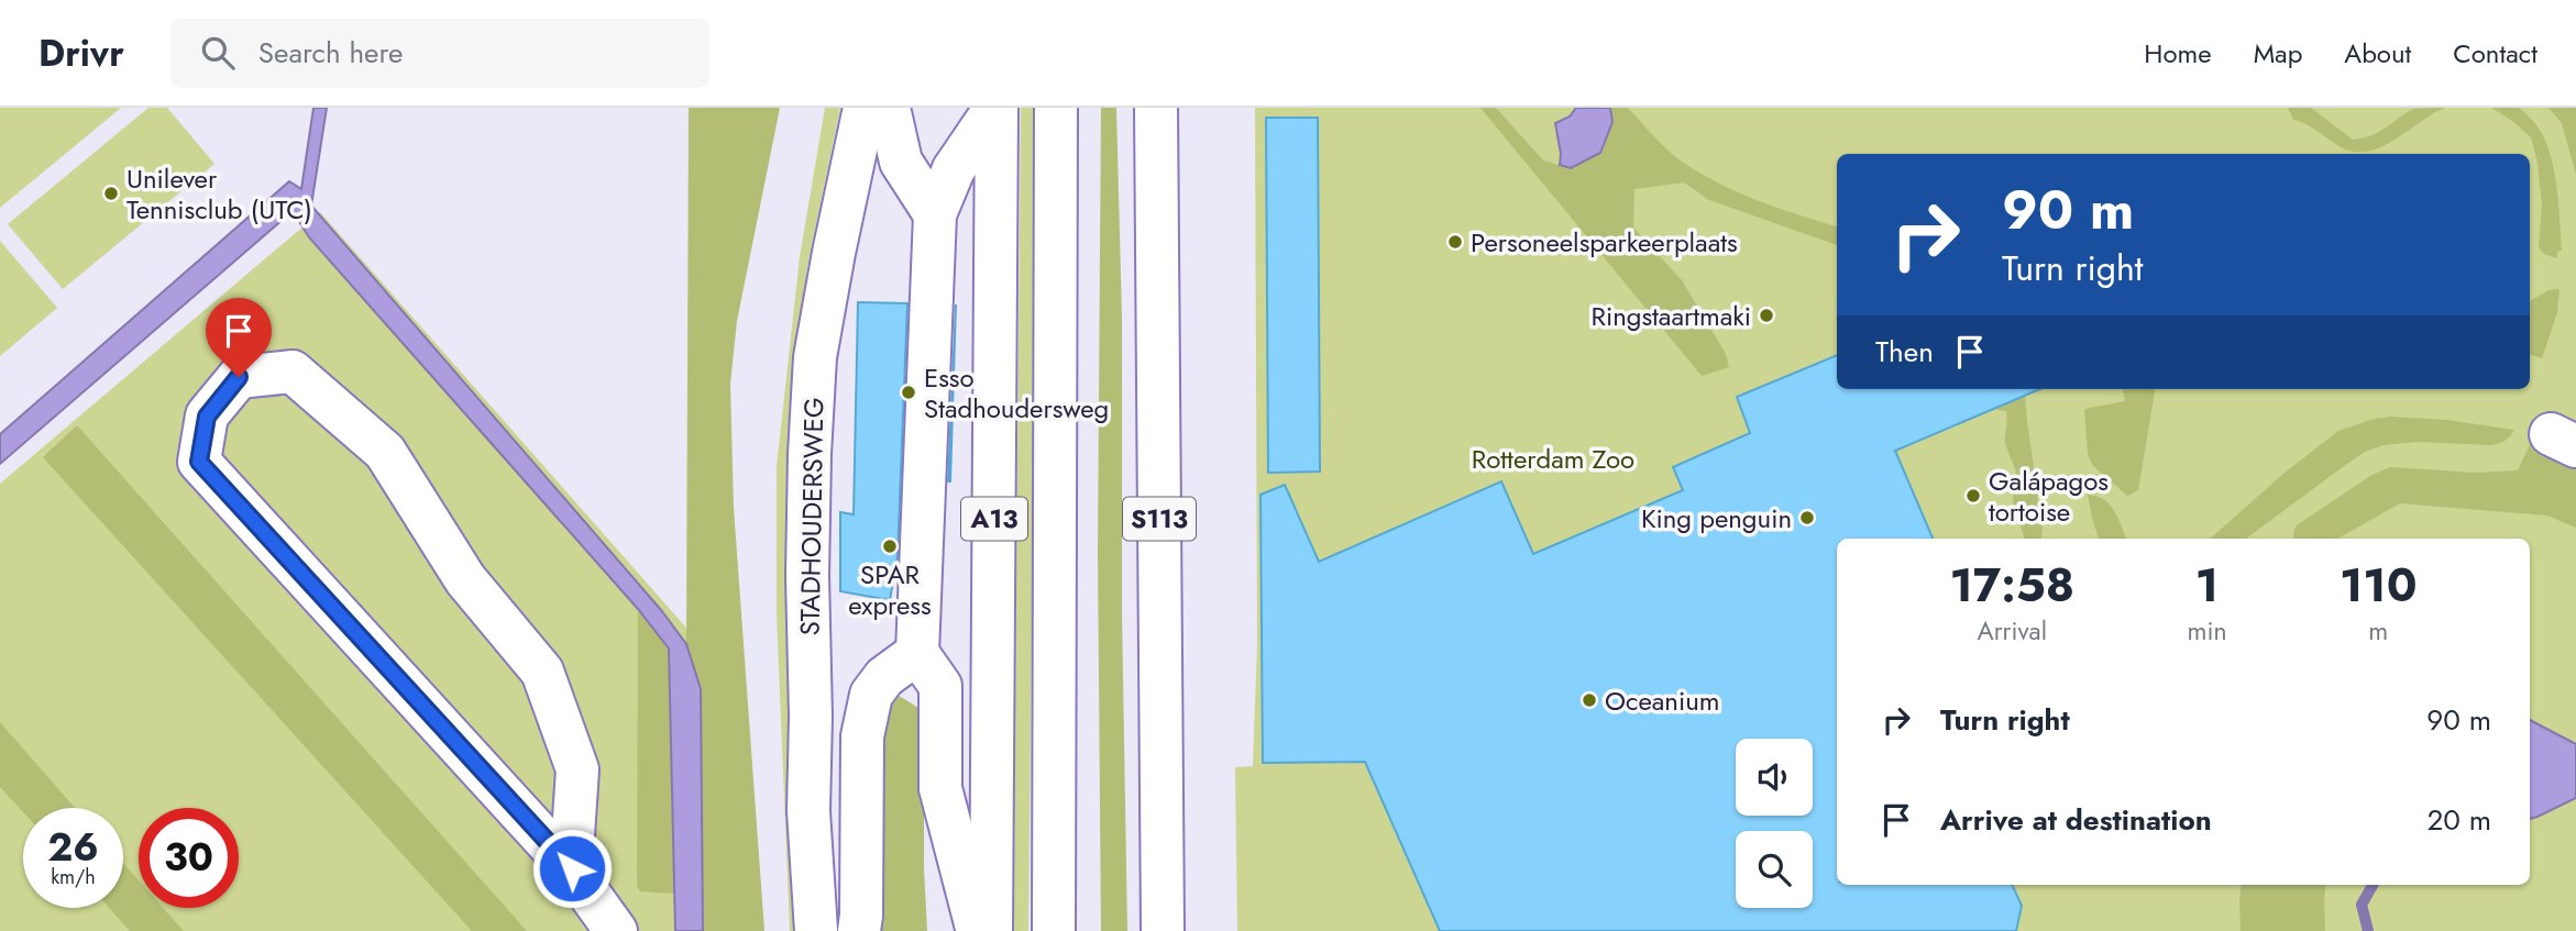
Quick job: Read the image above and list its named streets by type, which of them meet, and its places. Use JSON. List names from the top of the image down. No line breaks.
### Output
{"streets":{"main road":["STADHOUDERSWEG","A13","S113"]},"parks":["Rotterdam Zoo"],"places":["Unilever Tennisclub (UTC)","Personeelsparkeerplaats","Ringstaartmaki","Esso Stadhoudersweg","Galápagos tortoise","King penguin","SPAR express","Oceanium"],"page":{"header":"Drivr","search":"Search here","nav":["Home","Map","About","Contact"],"turn":["90 m","Turn right"],"then":"Then","eta":["17:58","Arrival","1","min","110","m"],"list":[{"name":"Turn right","value":"90 m"},{"name":"Arrive at destination","value":"20 m"}],"speed":"26 km/h","limit":"30"}}
